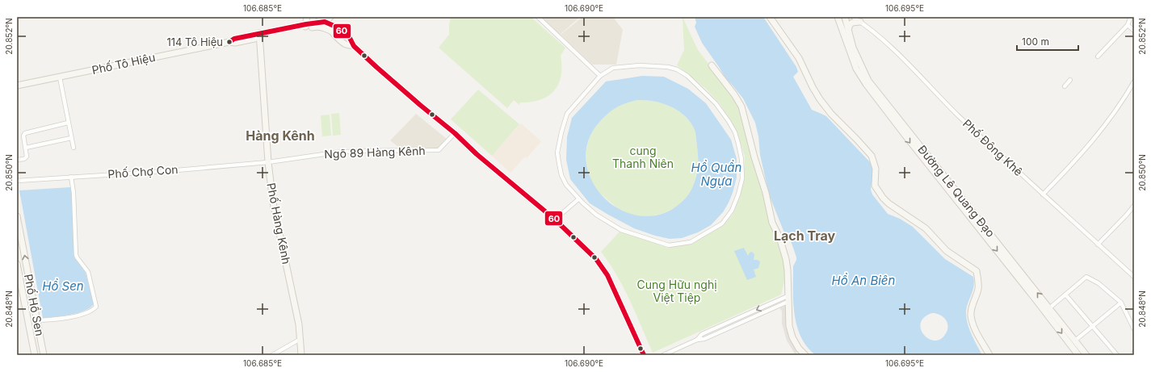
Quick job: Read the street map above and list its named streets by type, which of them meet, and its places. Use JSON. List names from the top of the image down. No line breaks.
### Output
{"streets":{"street":["Phố Tô Hiệu","Phố Đông Khê","Ngõ 89 Hàng Kênh","Phố Chợ Con","Đường Lê Quang Đạo","Phố Hàng Kênh","Phố Hồ Sen"]},"crossings":[["Phố Tô Hiệu","Phố Hàng Kênh"],["Ngõ 89 Hàng Kênh","Phố Chợ Con"],["Ngõ 89 Hàng Kênh","Phố Hàng Kênh"],["Phố Chợ Con","Phố Hàng Kênh"]],"districts":["Hàng Kênh","Lạch Tray"],"water":["Hồ Quần Ngựa","Hồ An Biên","Hồ Sen"],"parks":["cung Thanh Niên","Cung Hữu nghị Việt Tiệp"],"places":["114 Tô Hiệu"],"lines":["transit line 60"],"scale_bar":"100 m","coordinates":["106.685°E","106.690°E","106.695°E","20.852°N","20.850°N","20.848°N"]}
